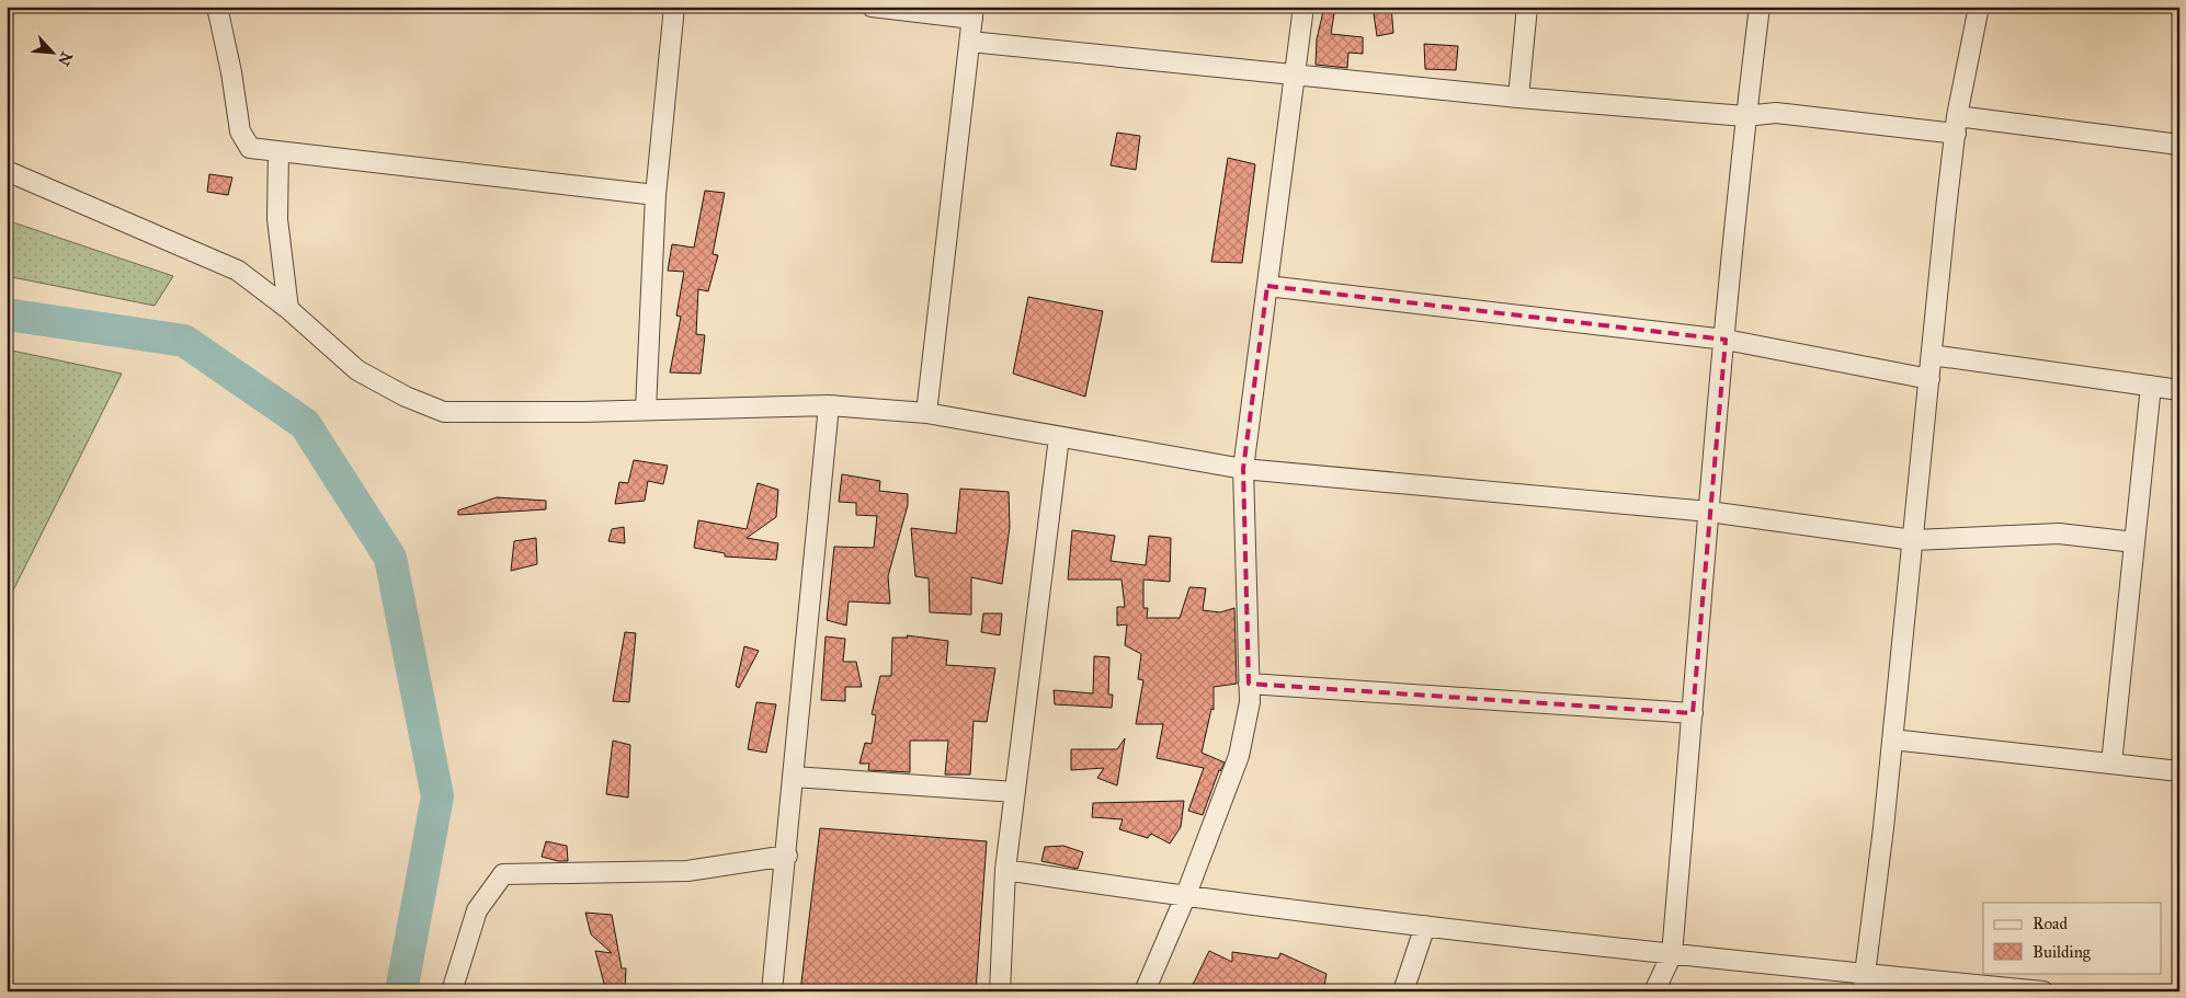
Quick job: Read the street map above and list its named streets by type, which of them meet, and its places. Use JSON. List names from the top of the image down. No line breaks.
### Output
{"legend":["Road","Building"],"north":"bottom right"}
